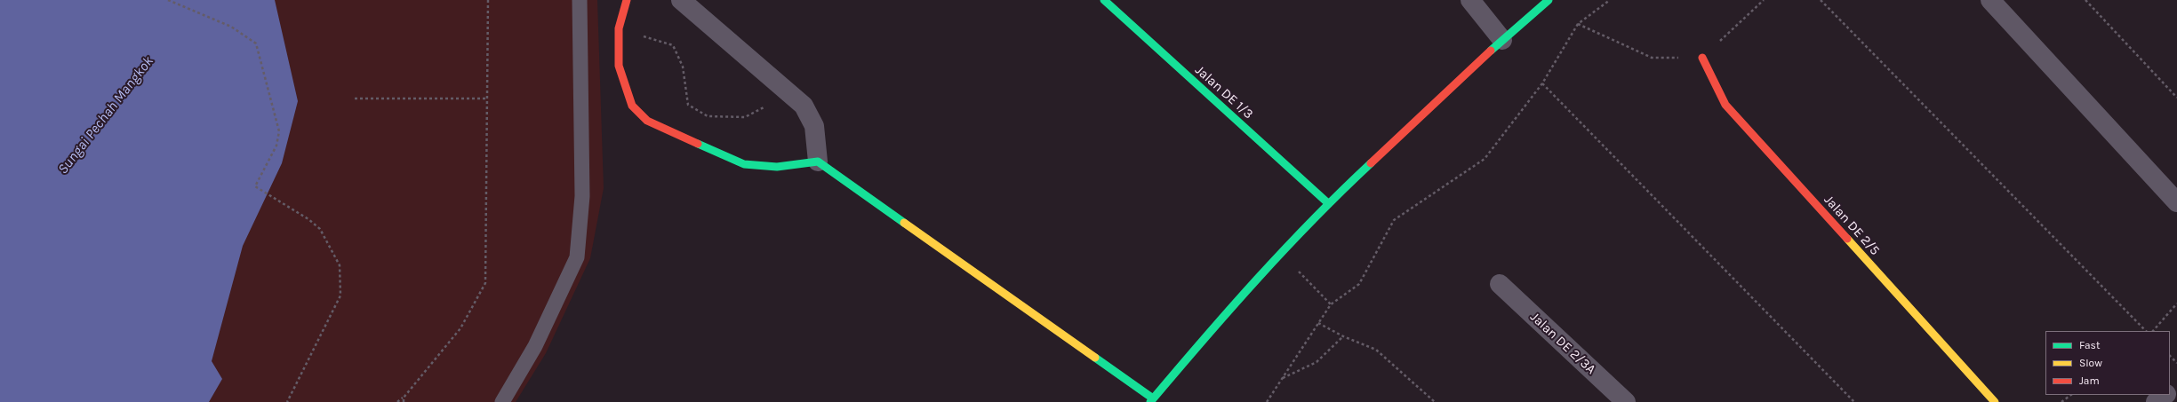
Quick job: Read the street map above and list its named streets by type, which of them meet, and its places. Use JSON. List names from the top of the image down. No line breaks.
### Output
{"streets":{"street":["Jalan DE 1/3","Jalan DE 2/5","Jalan DE 2/3A"]},"water":["Sungai Pechah Mangkok"],"legend":["Fast","Slow","Jam"]}
